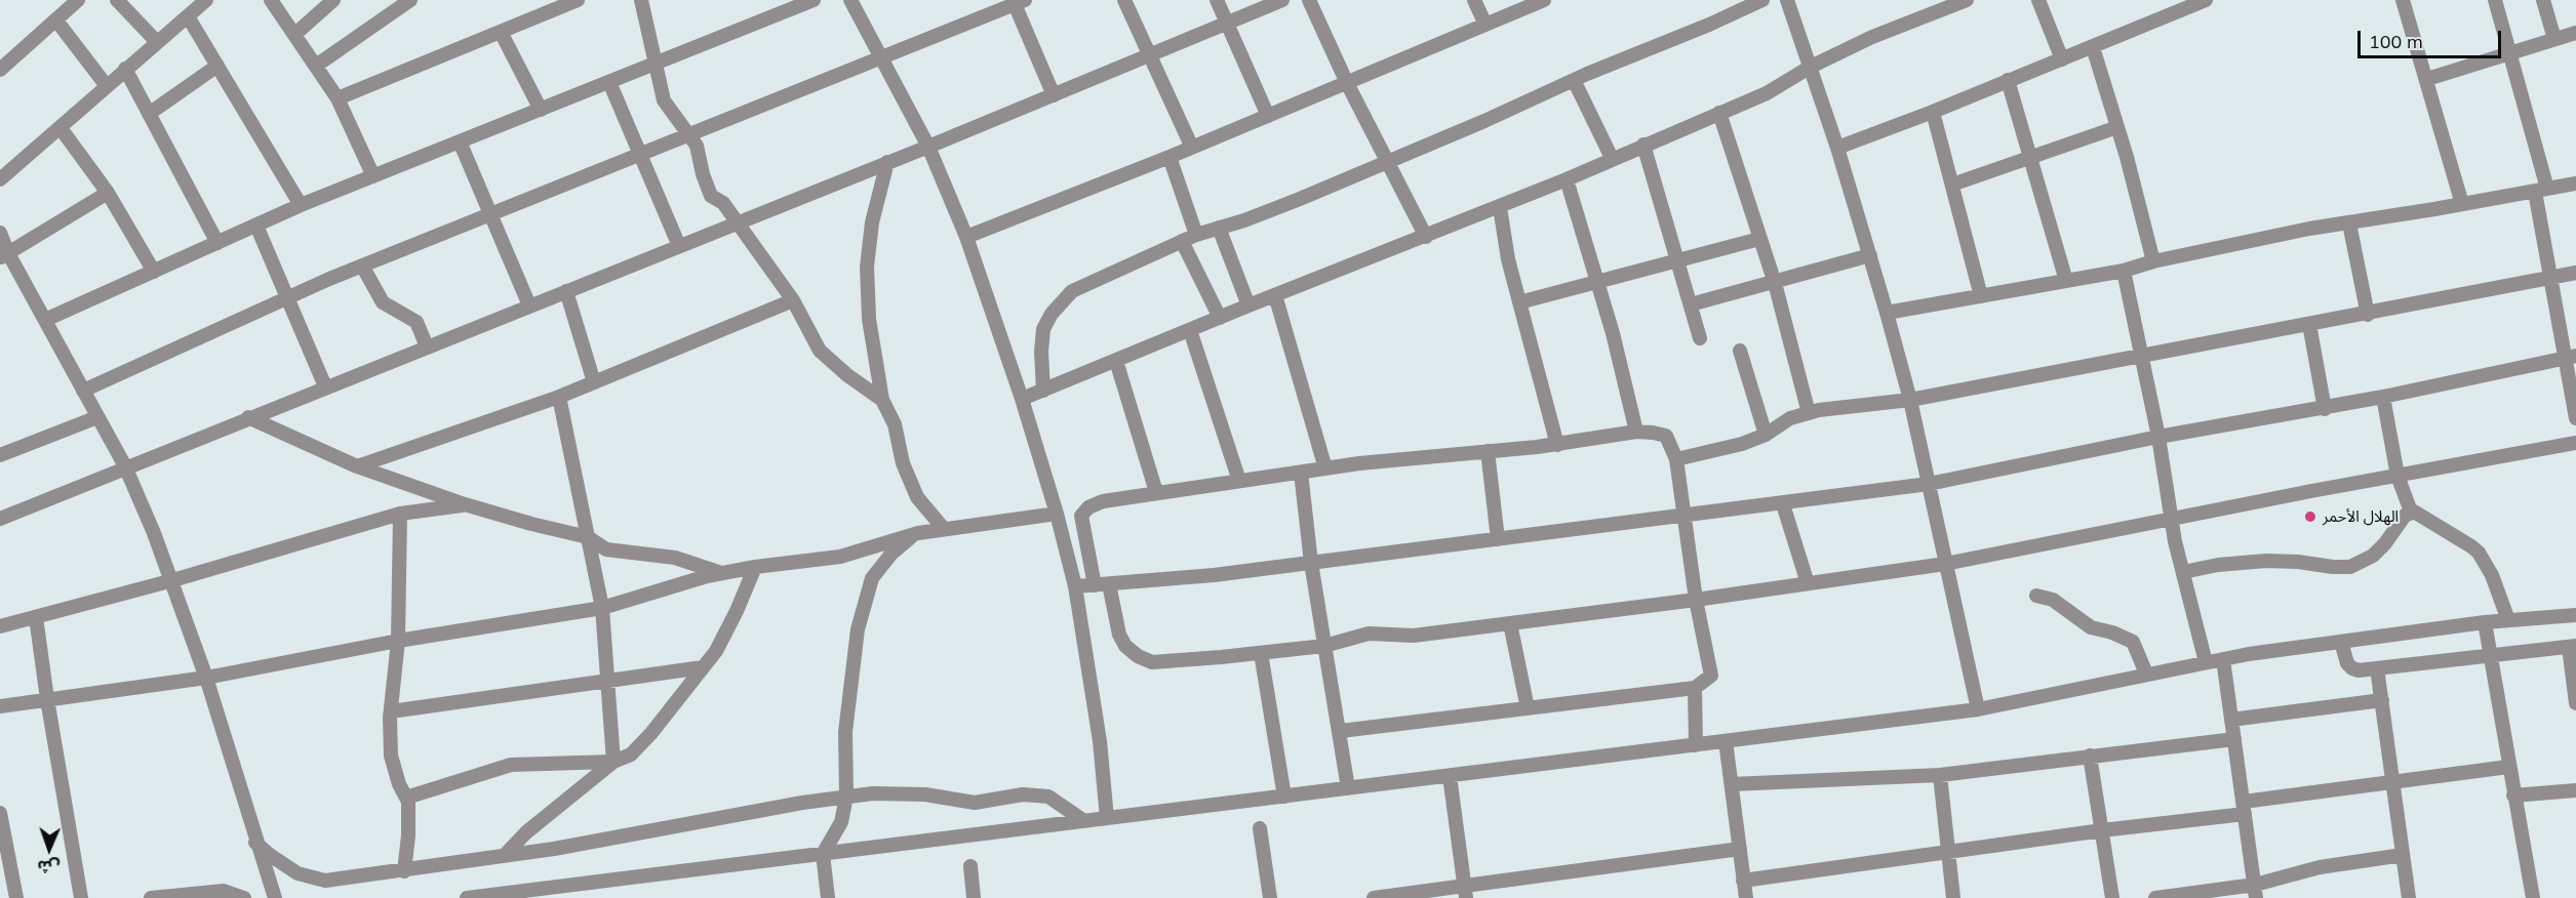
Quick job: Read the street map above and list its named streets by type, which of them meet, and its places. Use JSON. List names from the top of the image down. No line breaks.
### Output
{"places":["الهلال الأحمر"],"scale_bar":"100 m","north":"bottom"}
